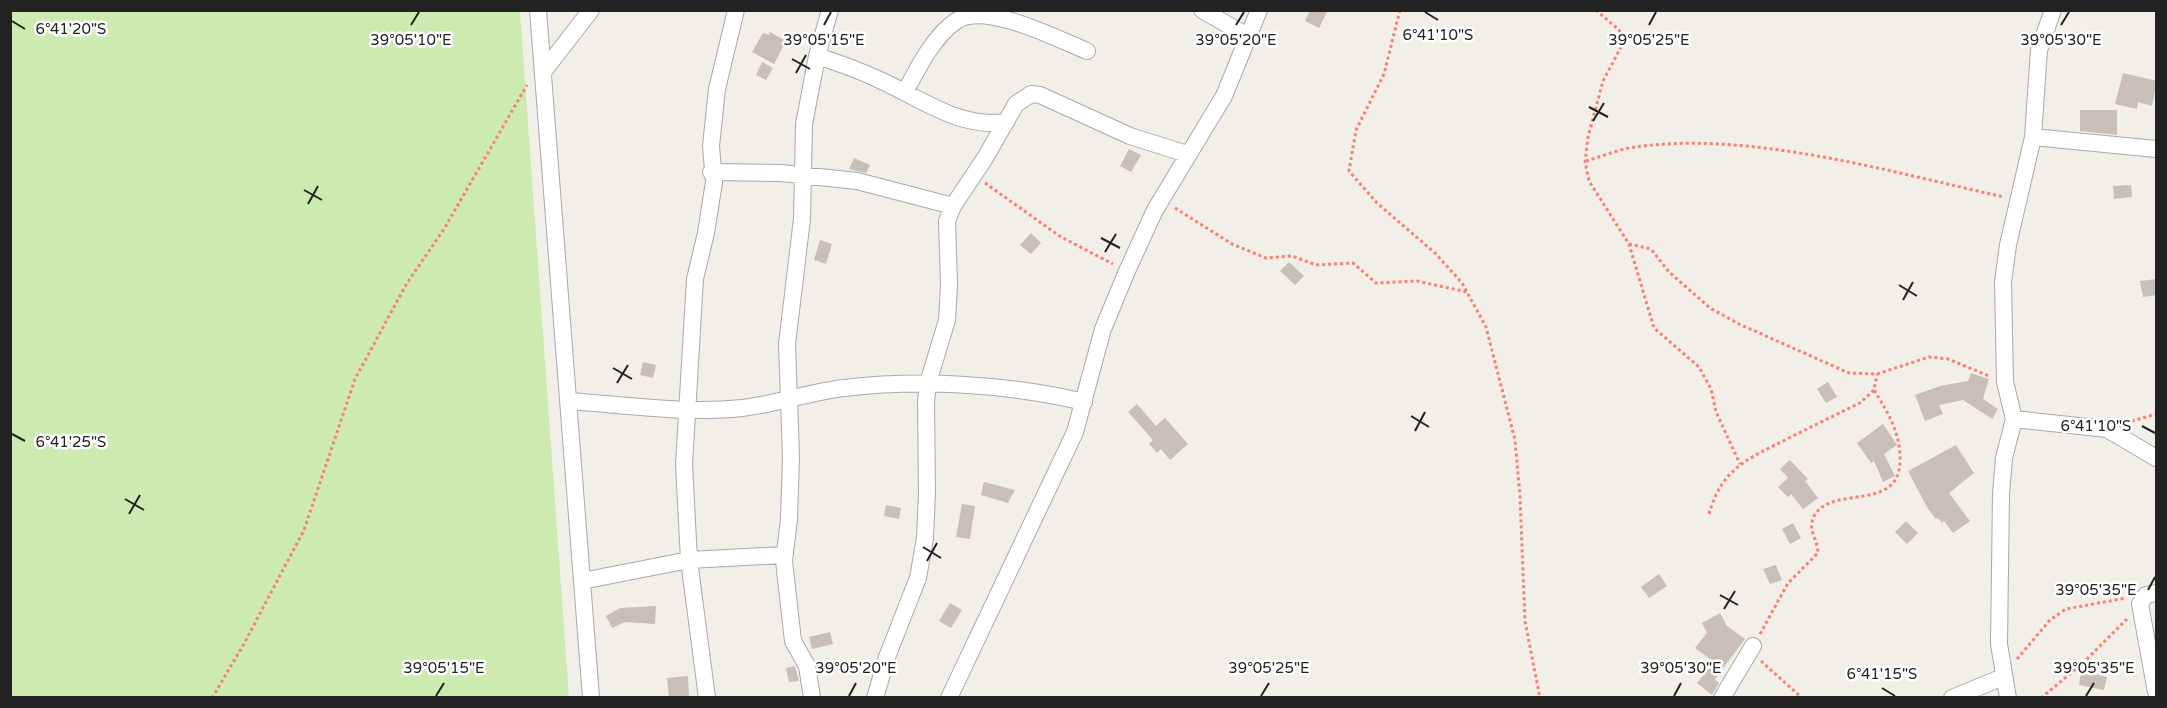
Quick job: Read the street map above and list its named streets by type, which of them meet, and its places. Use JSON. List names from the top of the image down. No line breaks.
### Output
{"coordinates":["6°41'20\"S","6°41'10\"S","39°05'10\"E","39°05'15\"E","39°05'20\"E","39°05'25\"E","39°05'30\"E","6°41'25\"S","39°05'35\"E","6°41'15\"S"]}
